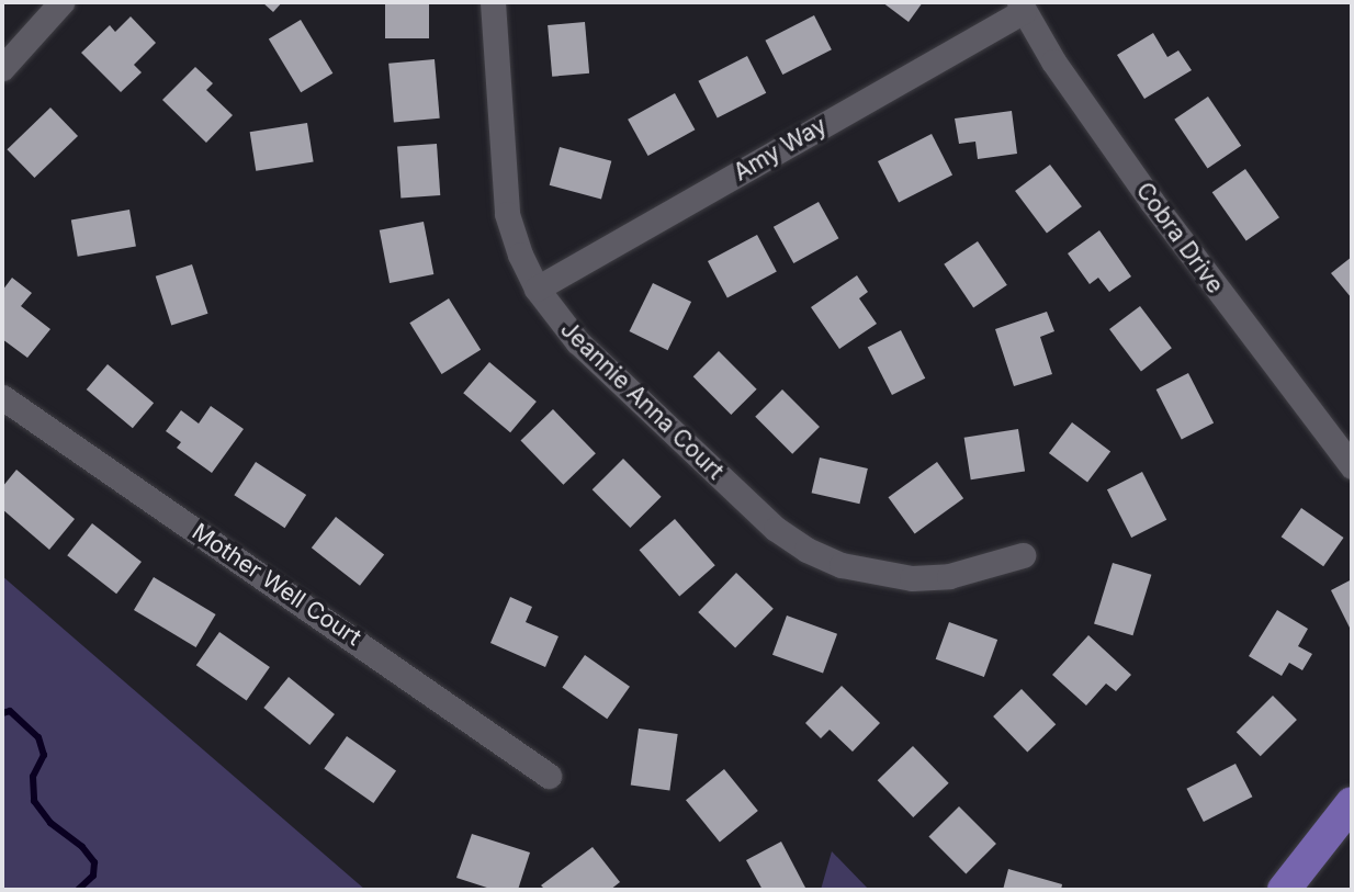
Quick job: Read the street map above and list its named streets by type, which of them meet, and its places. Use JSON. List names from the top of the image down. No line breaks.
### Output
{"streets":{"street":["Amy Way","Cobra Drive","Jeannie Anna Court","Mother Well Court"]},"crossings":[["Amy Way","Cobra Drive"],["Amy Way","Jeannie Anna Court"]]}
